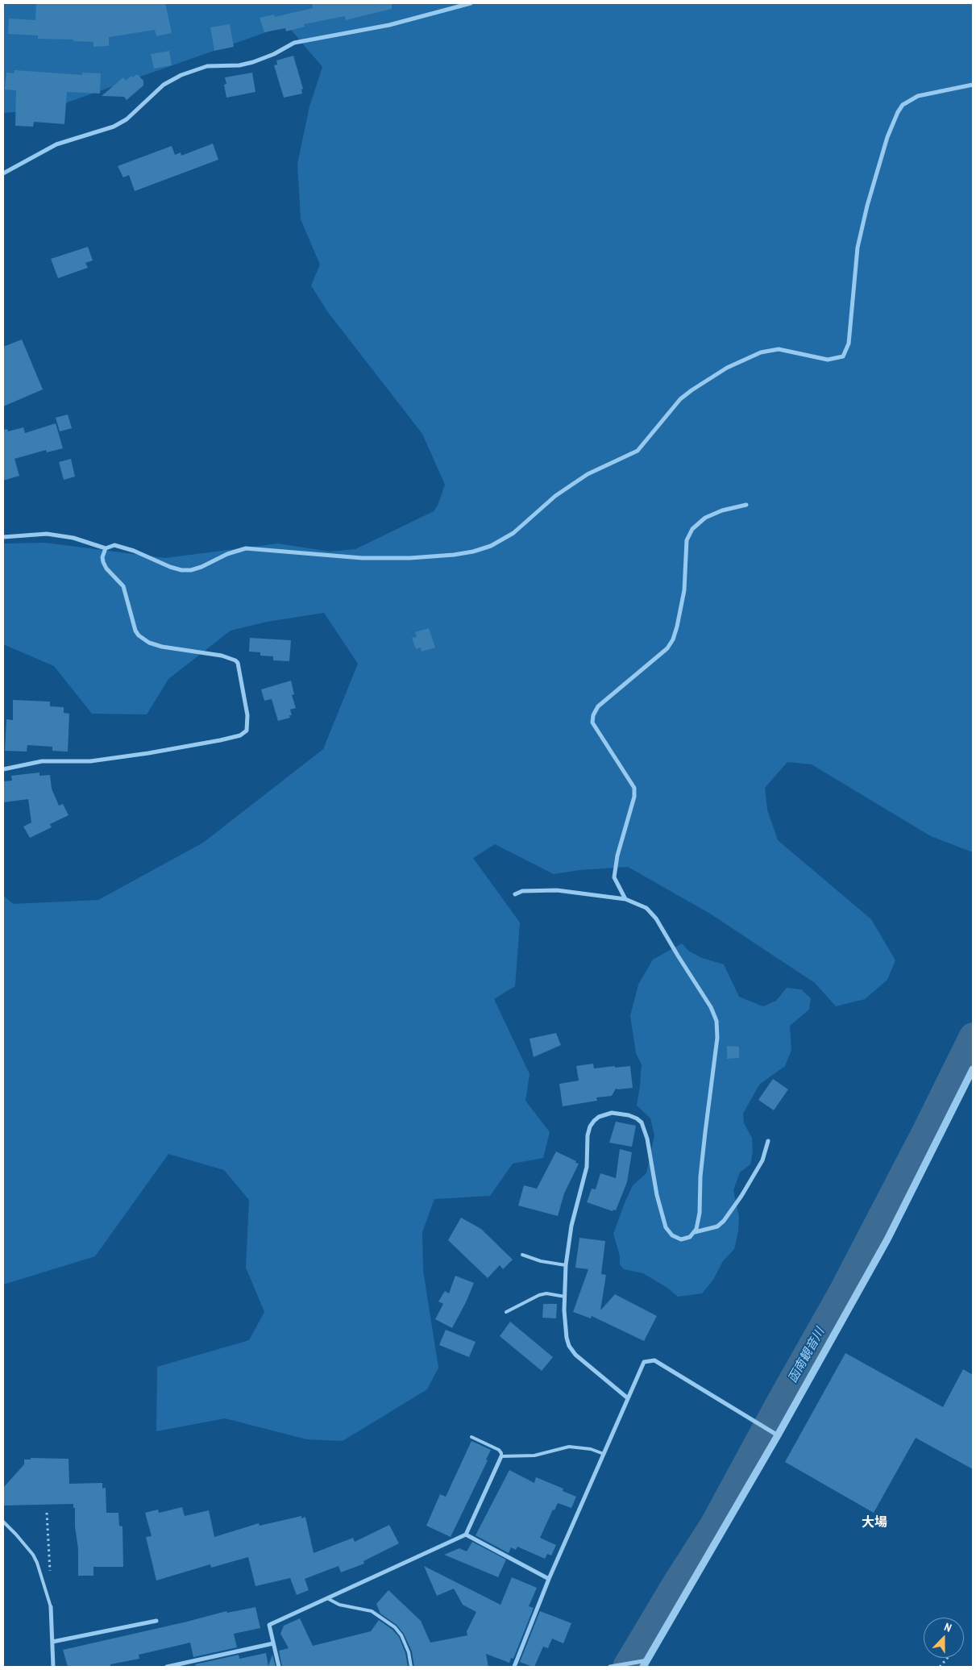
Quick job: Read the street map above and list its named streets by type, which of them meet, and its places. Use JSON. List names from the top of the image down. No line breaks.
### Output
{"districts":["大場"],"water":["函南観音川"],"north":"top"}
